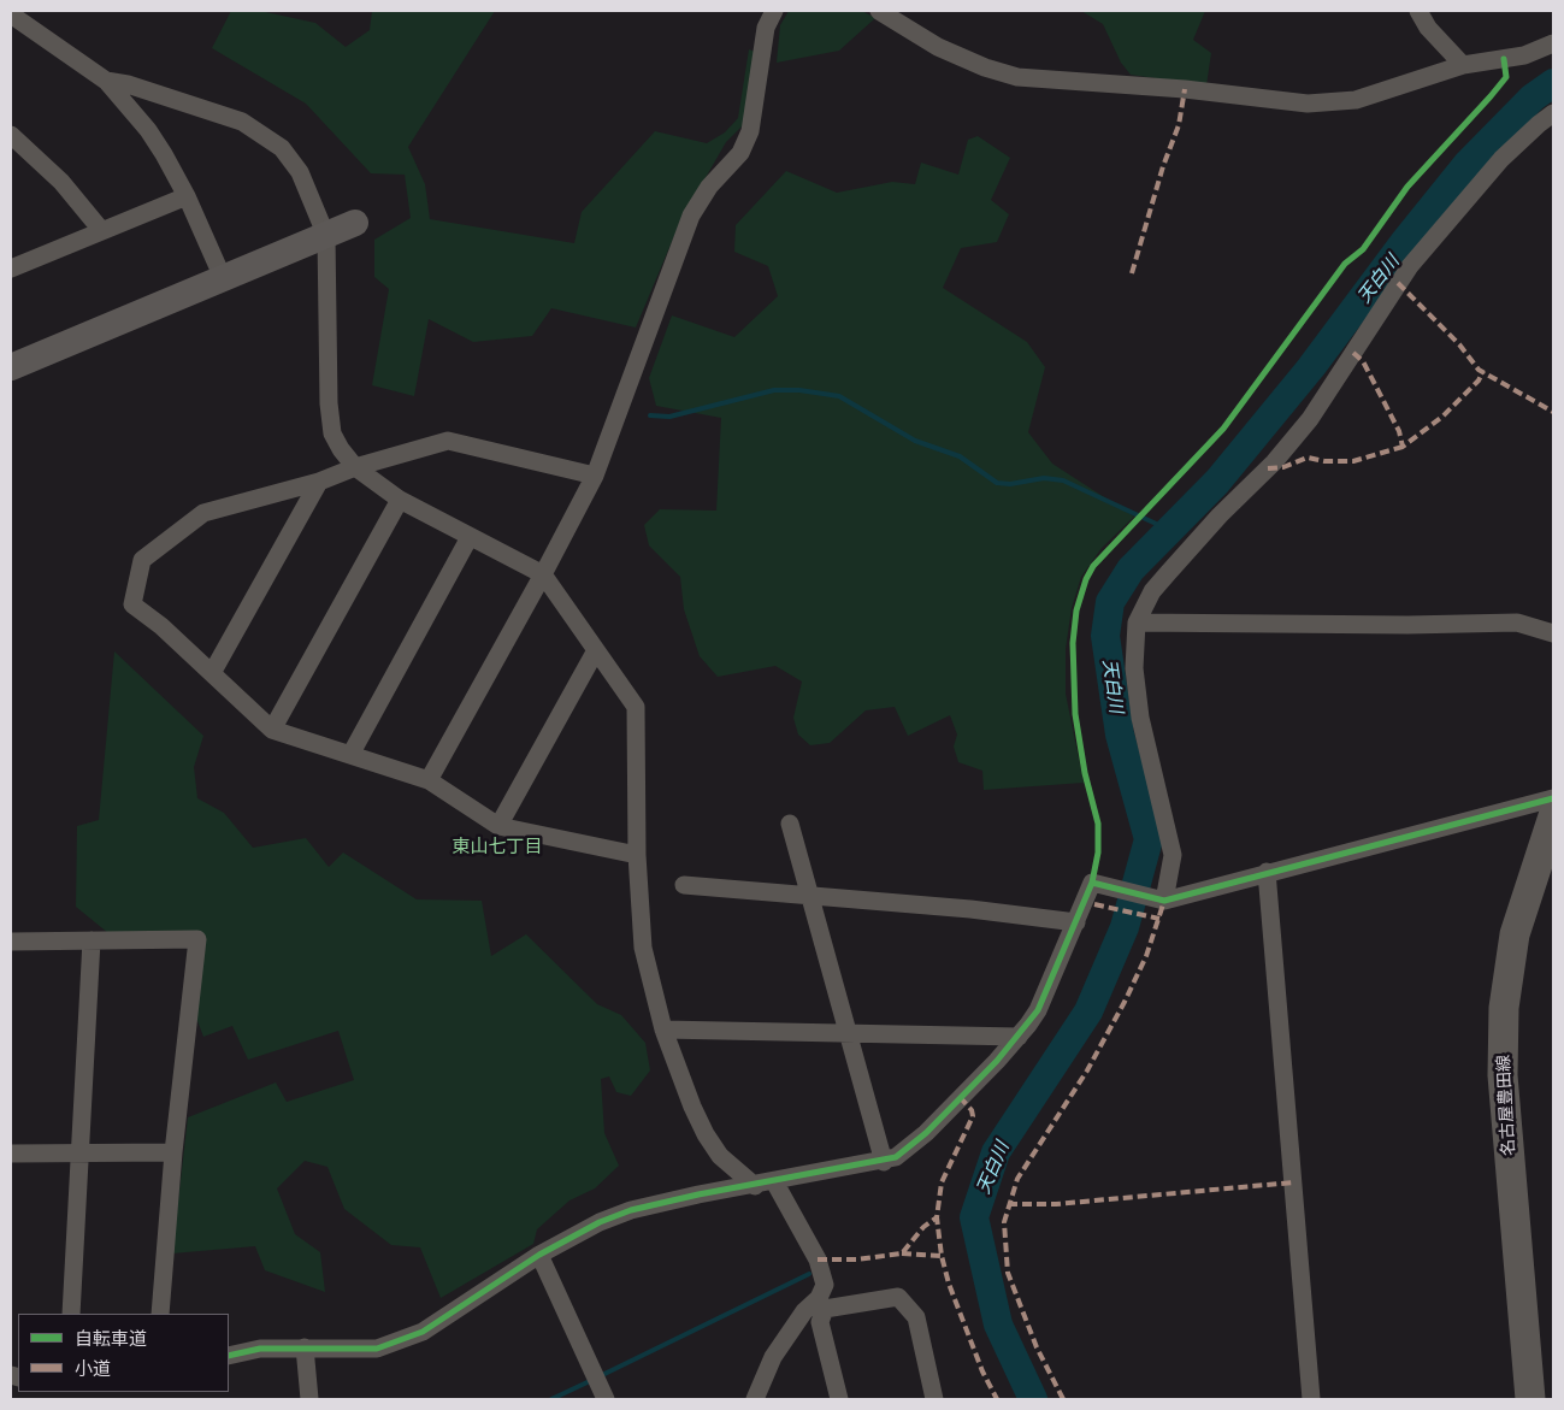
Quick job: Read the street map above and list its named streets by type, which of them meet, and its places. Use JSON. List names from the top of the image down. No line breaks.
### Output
{"streets":{"main road":["名古屋豊田線"]},"districts":["東山七丁目"],"water":["天白川"],"legend":["自転車道","小道"]}
